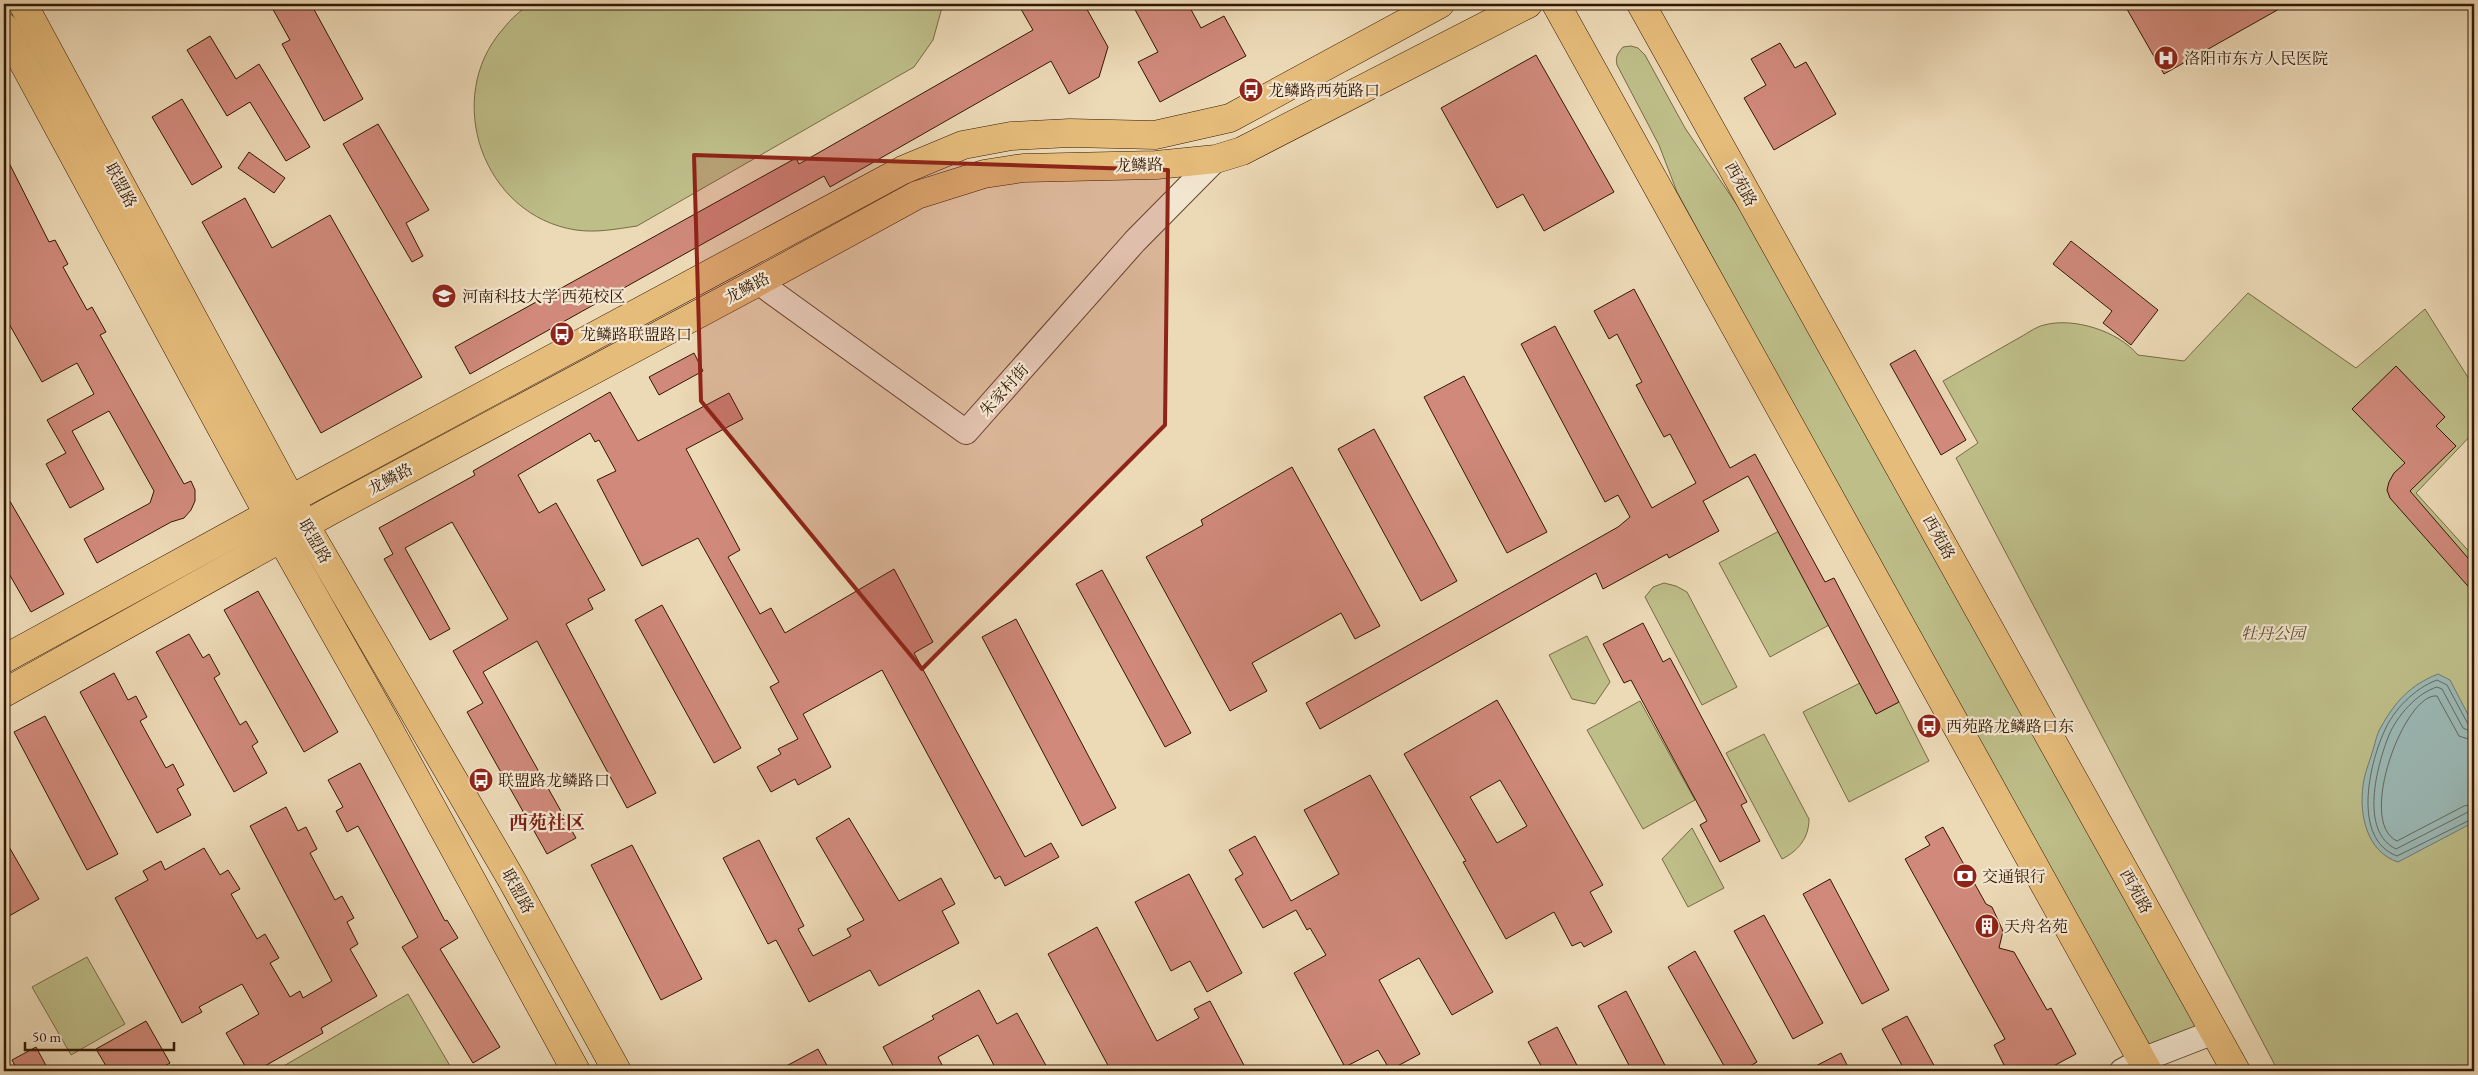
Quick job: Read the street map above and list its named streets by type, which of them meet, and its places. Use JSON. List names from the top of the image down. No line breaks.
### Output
{"streets":{"main road":["龙鳞路","西苑路","联盟路"],"street":["朱家村街"]},"crossings":[["龙鳞路","联盟路"],["龙鳞路","朱家村街"]],"districts":["西苑社区"],"parks":["牡丹公园"],"places":{"hospital":["洛阳市东方人民医院"],"bus stop":["龙鳞路西苑路口","龙鳞路联盟路口","西苑路龙鳞路口东","联盟路龙鳞路口"],"school or university":["河南科技大学 西苑校区"],"bank":["交通银行"],"building":["天舟名苑"]},"scale_bar":"50 m"}
